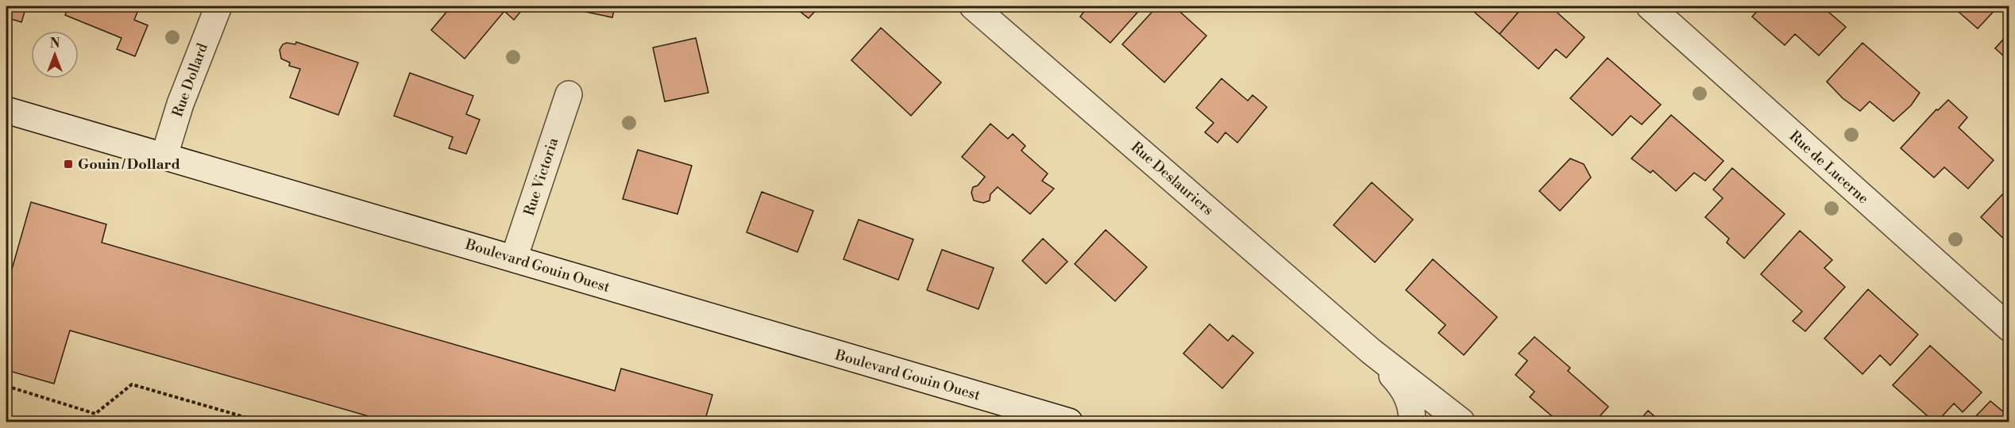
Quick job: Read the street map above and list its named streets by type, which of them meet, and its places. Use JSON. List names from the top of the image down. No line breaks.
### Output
{"streets":{"street":["Rue Dollard","Rue de Lucerne","Rue Victoria","Rue Deslauriers","Boulevard Gouin Ouest"]},"crossings":[["Rue Dollard","Boulevard Gouin Ouest"],["Rue Victoria","Boulevard Gouin Ouest"]],"places":{"transit":["Gouin / Dollard"]},"north":"top"}
